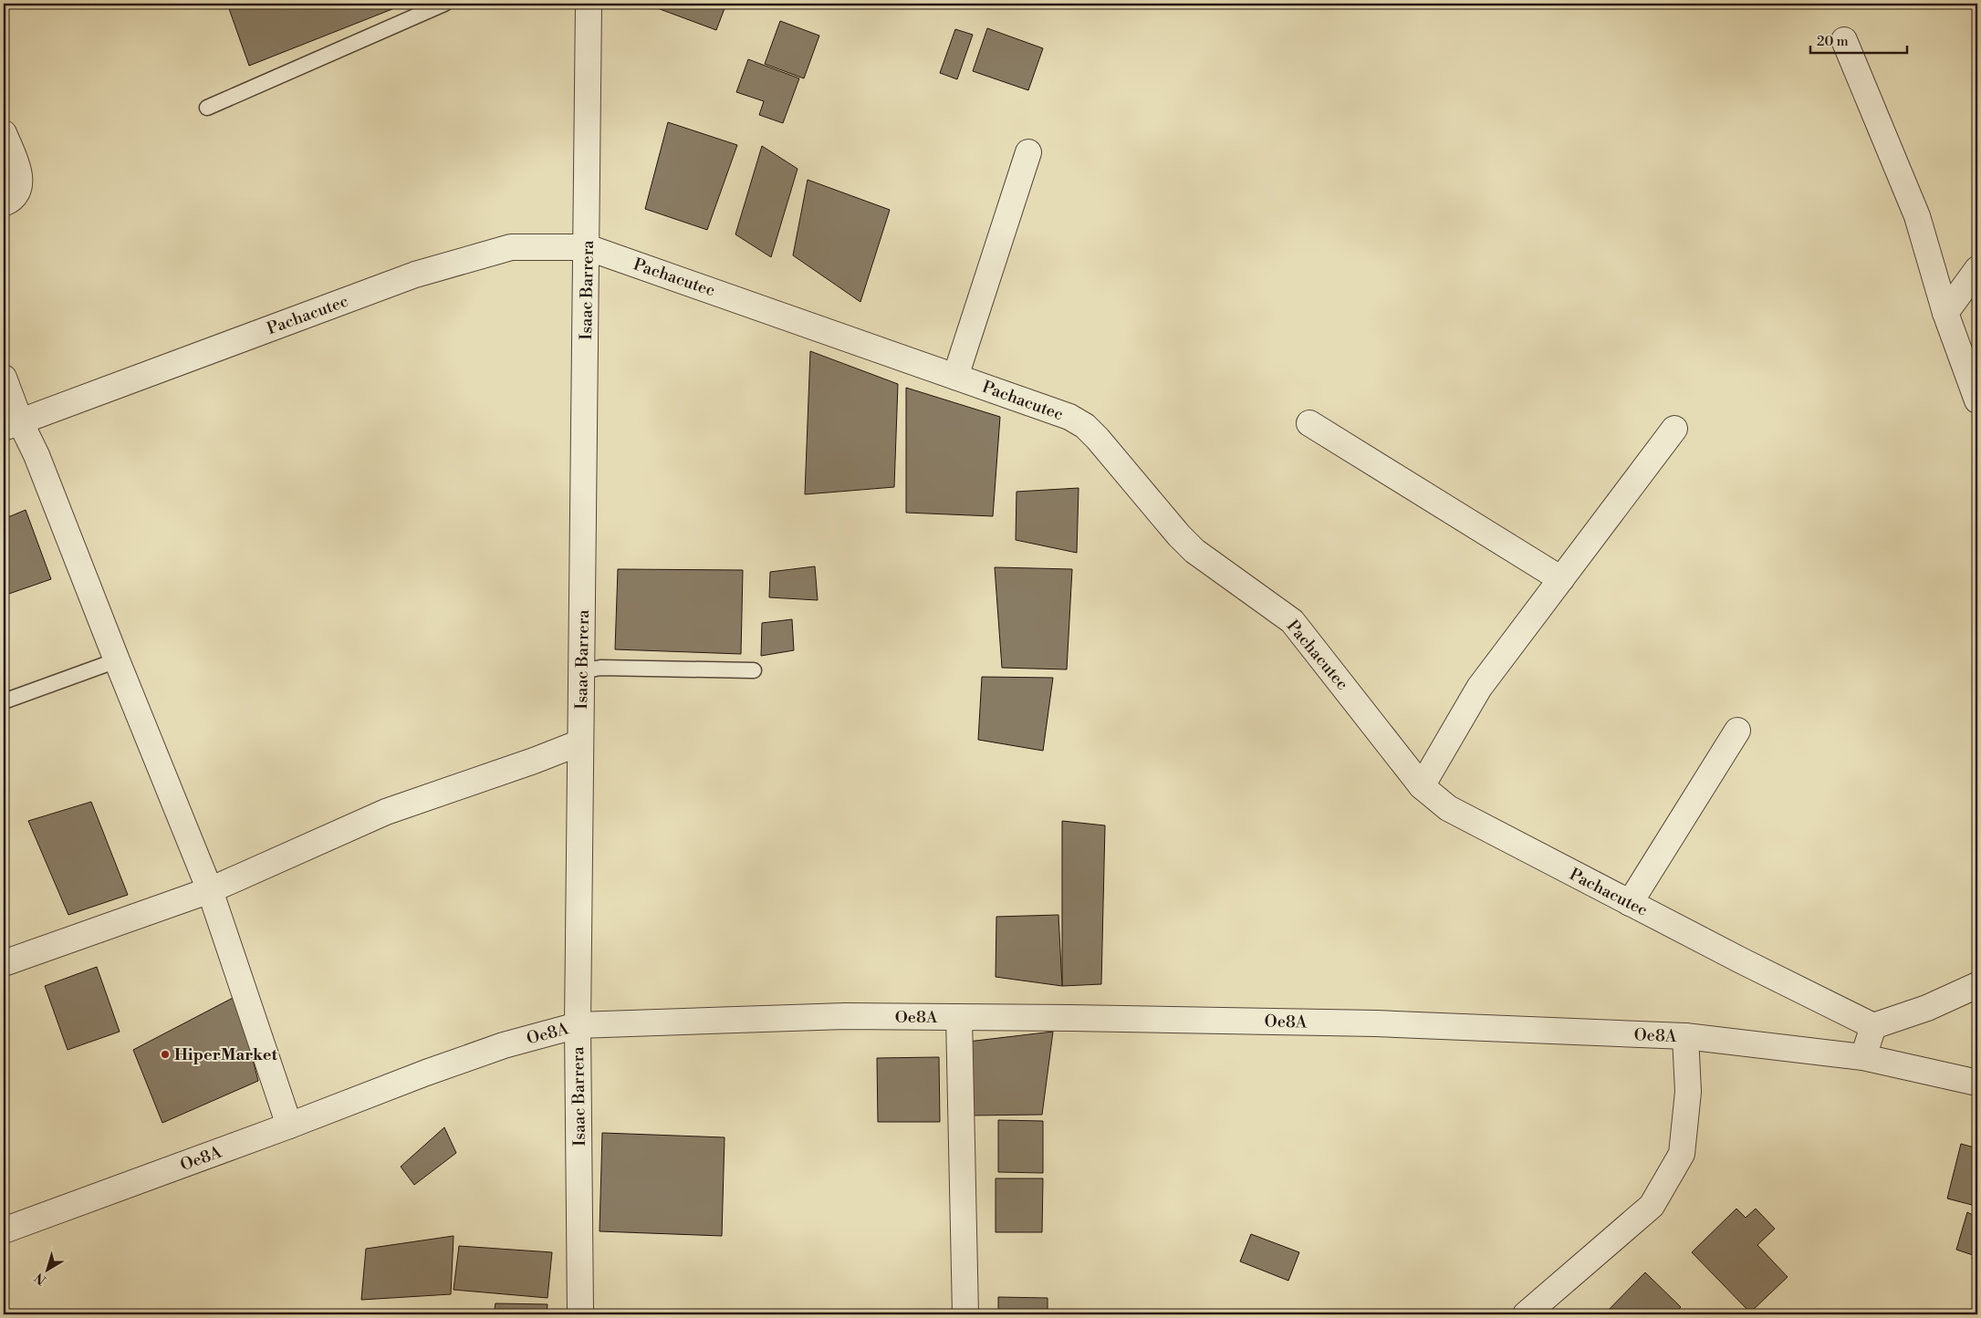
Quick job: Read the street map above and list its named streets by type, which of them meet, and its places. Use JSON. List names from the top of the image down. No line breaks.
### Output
{"streets":{"street":["Pachacutec","Isaac Barrera","Oe8A"]},"crossings":[["Pachacutec","Isaac Barrera"],["Isaac Barrera","Oe8A"]],"places":["HiperMarket"],"scale_bar":"20 m","north":"bottom left"}
